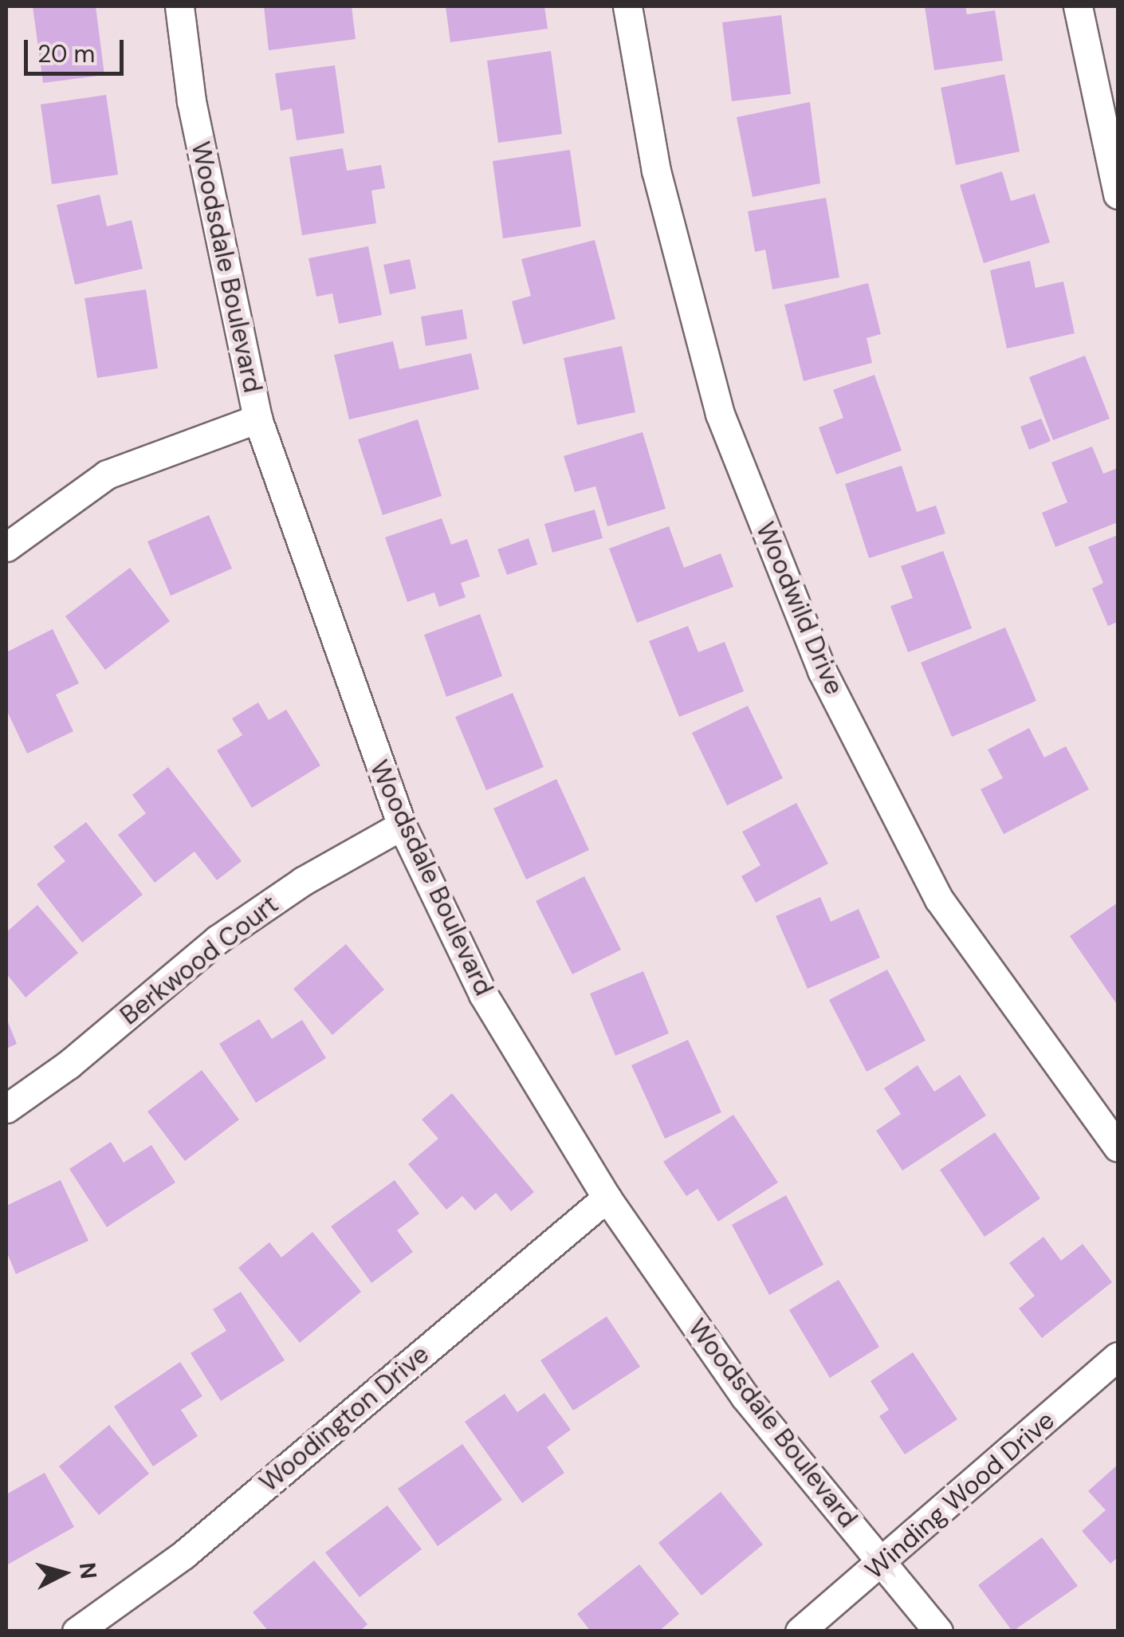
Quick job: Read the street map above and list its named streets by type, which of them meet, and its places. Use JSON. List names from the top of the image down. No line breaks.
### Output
{"streets":{"street":["Woodsdale Boulevard","Woodwild Drive","Berkwood Court","Woodington Drive","Winding Wood Drive"]},"crossings":[["Woodsdale Boulevard","Berkwood Court"],["Woodsdale Boulevard","Woodington Drive"],["Woodsdale Boulevard","Winding Wood Drive"]],"scale_bar":"20 m","north":"right"}
